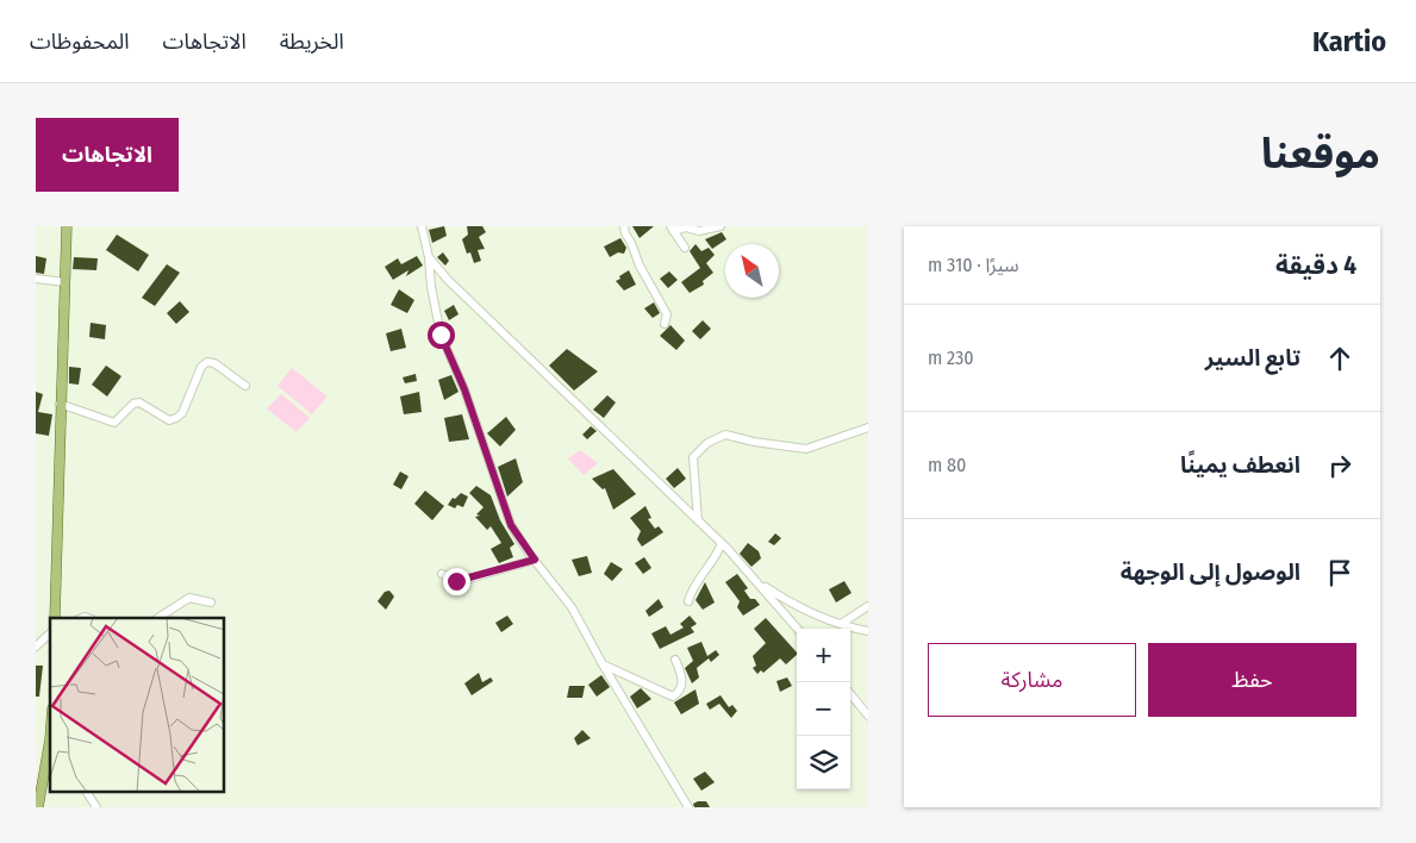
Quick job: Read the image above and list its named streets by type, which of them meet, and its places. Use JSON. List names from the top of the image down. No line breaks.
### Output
{"north":"top left","page":{"header":"Kartio","nav":["الخريطة","الاتجاهات","المحفوظات"],"title":"موقعنا","buttons":["الاتجاهات",["حفظ","مشاركة"]],"heading":["4 دقيقة","سيرًا · 310 m"],"list":[["تابع السير","230 m"],["انعطف يمينًا","80 m"],"الوصول إلى الوجهة"],"map_buttons":["+","−"]}}
